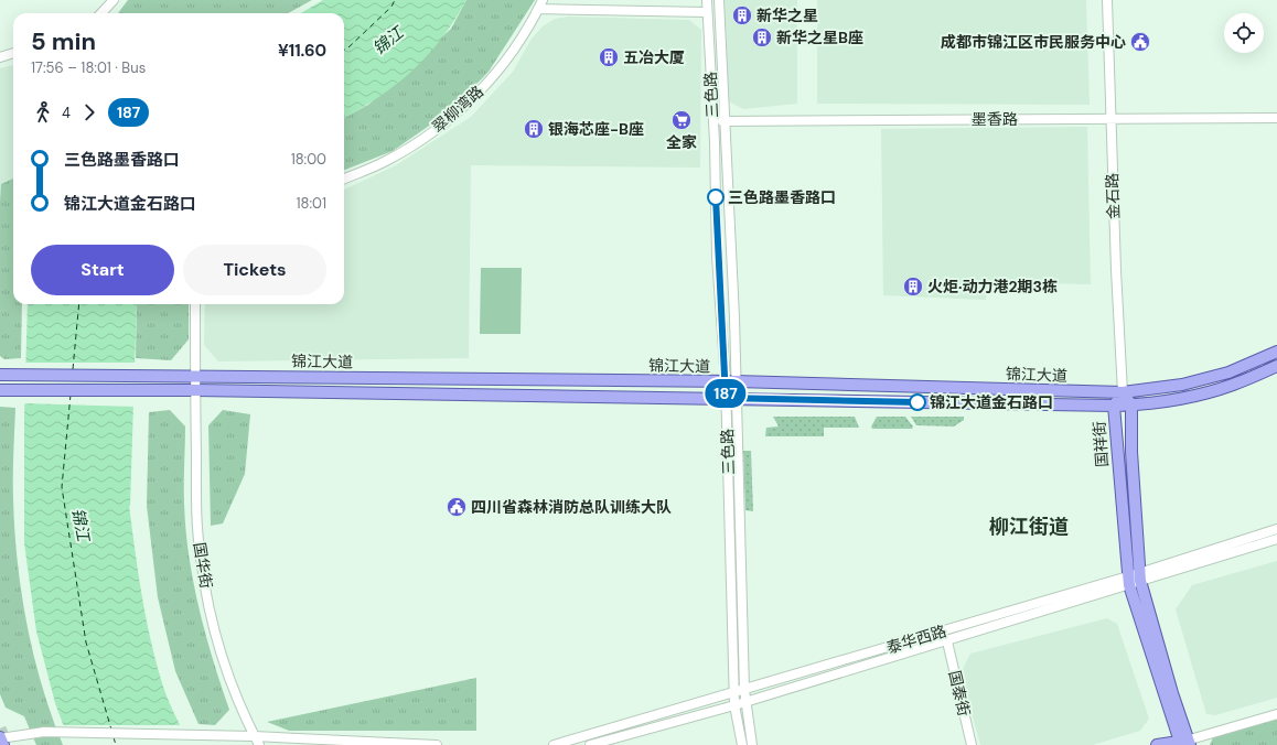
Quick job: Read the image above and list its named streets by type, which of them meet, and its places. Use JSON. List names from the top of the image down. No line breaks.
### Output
{"streets":{"main road":["锦江大道","国祥街"],"street":["三色路","翠柳湾路","墨香路","金石路","国华街","泰华西路","国泰街"]},"crossings":[["三色路","墨香路"],["三色路","锦江大道"],["三色路","泰华西路"],["墨香路","金石路"],["金石路","锦江大道"],["金石路","国祥街"],["锦江大道","国祥街"],["锦江大道","国华街"],["国祥街","泰华西路"],["泰华西路","国泰街"]],"districts":["柳江街道"],"water":["锦江"],"places":{"building":["新华之星","新华之星B座","五冶大厦","银海芯座-B座","火炬·动力港2期3栋"],"public building":["成都市锦江区市民服务中心","四川省森林消防总队训练大队"],"supermarket":["全家"],"other":["三色路墨香路口","锦江大道金石路口"]},"lines":["bus line 187"],"page":{"on_map":"187","heading":["5 min","17:56 – 18:01 · Bus","¥11.60"],"legs":["4","187"],"list":[{"name":"三色路墨香路口","value":"18:00"},{"name":"锦江大道金石路口","value":"18:01"}],"buttons":["Start","Tickets"]}}
